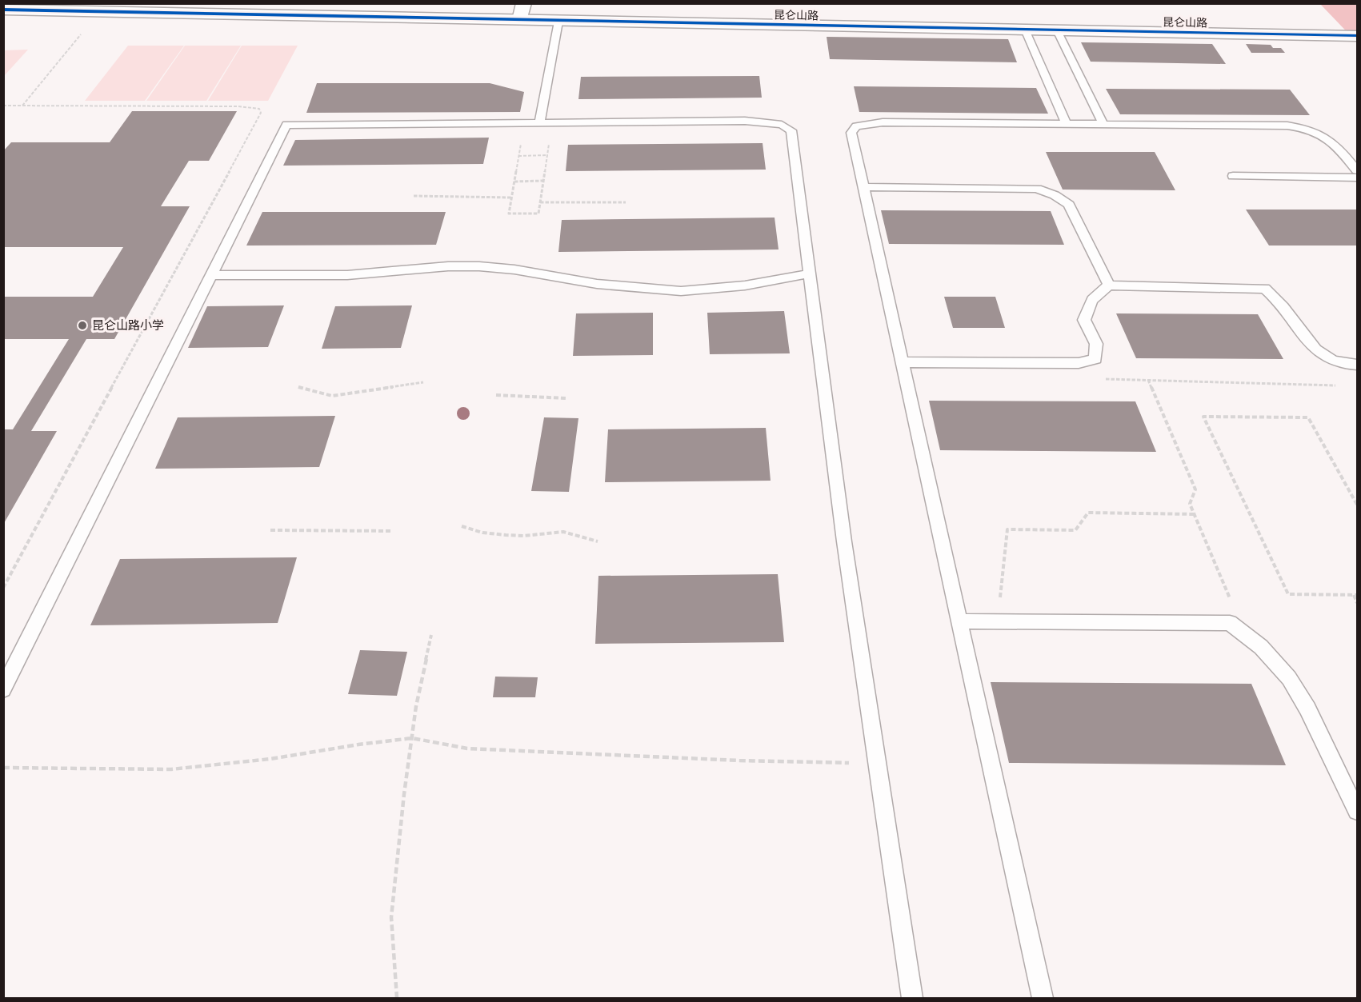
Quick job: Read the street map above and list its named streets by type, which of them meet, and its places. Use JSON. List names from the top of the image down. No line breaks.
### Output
{"streets":{"street":["昆仑山路"]},"places":["昆仑山路小学"]}
